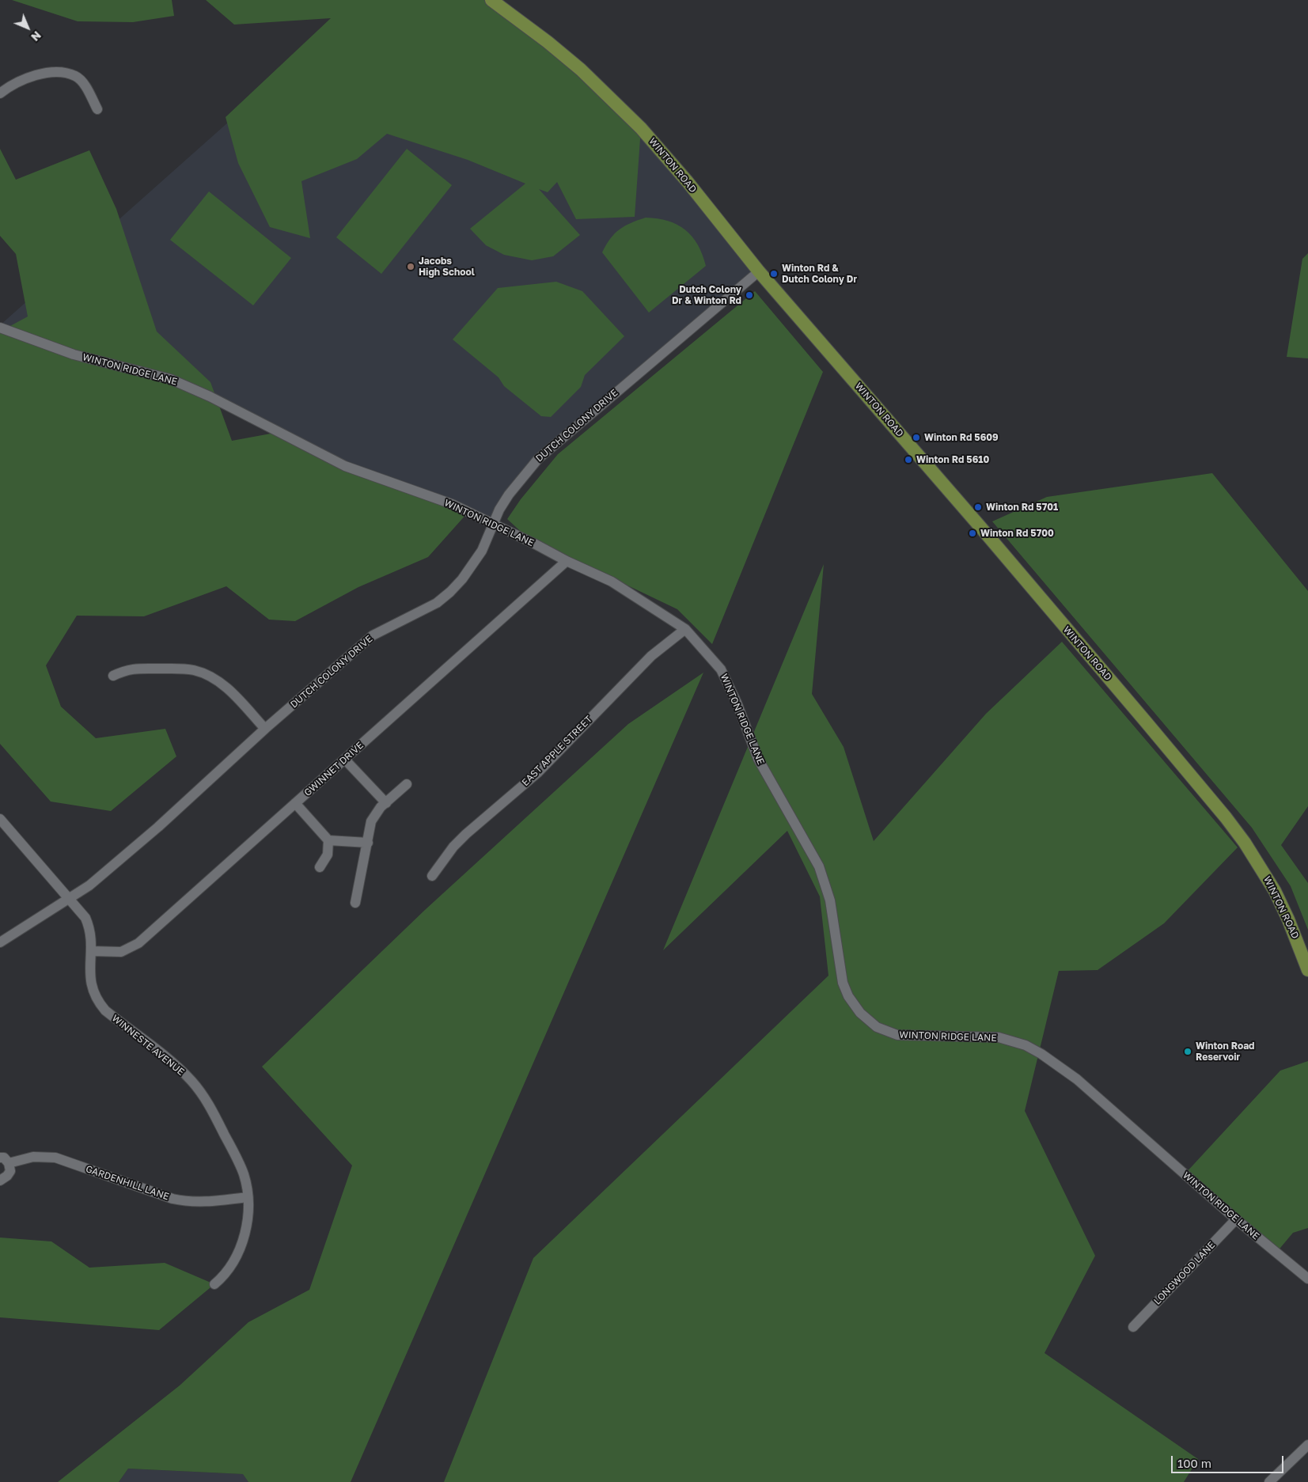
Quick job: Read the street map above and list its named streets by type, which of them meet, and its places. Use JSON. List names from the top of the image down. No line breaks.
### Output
{"streets":{"main road":["WINTON ROAD"],"street":["WINTON RIDGE LANE","DUTCH COLONY DRIVE","EAST APPLE STREET","GWINNET DRIVE","WINNESTE AVENUE","GARDENHILL LANE","LONGWOOD LANE"]},"crossings":[["WINTON ROAD","DUTCH COLONY DRIVE"],["WINTON RIDGE LANE","DUTCH COLONY DRIVE"],["WINTON RIDGE LANE","EAST APPLE STREET"],["WINTON RIDGE LANE","GWINNET DRIVE"],["WINTON RIDGE LANE","LONGWOOD LANE"],["DUTCH COLONY DRIVE","WINNESTE AVENUE"],["GWINNET DRIVE","WINNESTE AVENUE"],["WINNESTE AVENUE","GARDENHILL LANE"]],"places":["Jacobs High School","Winton Rd & Dutch Colony Dr","Dutch Colony Dr & Winton Rd","Winton Rd 5609","Winton Rd 5610","Winton Rd 5701","Winton Rd 5700","Winton Road Reservoir"],"scale_bar":"100 m","north":"bottom right"}
